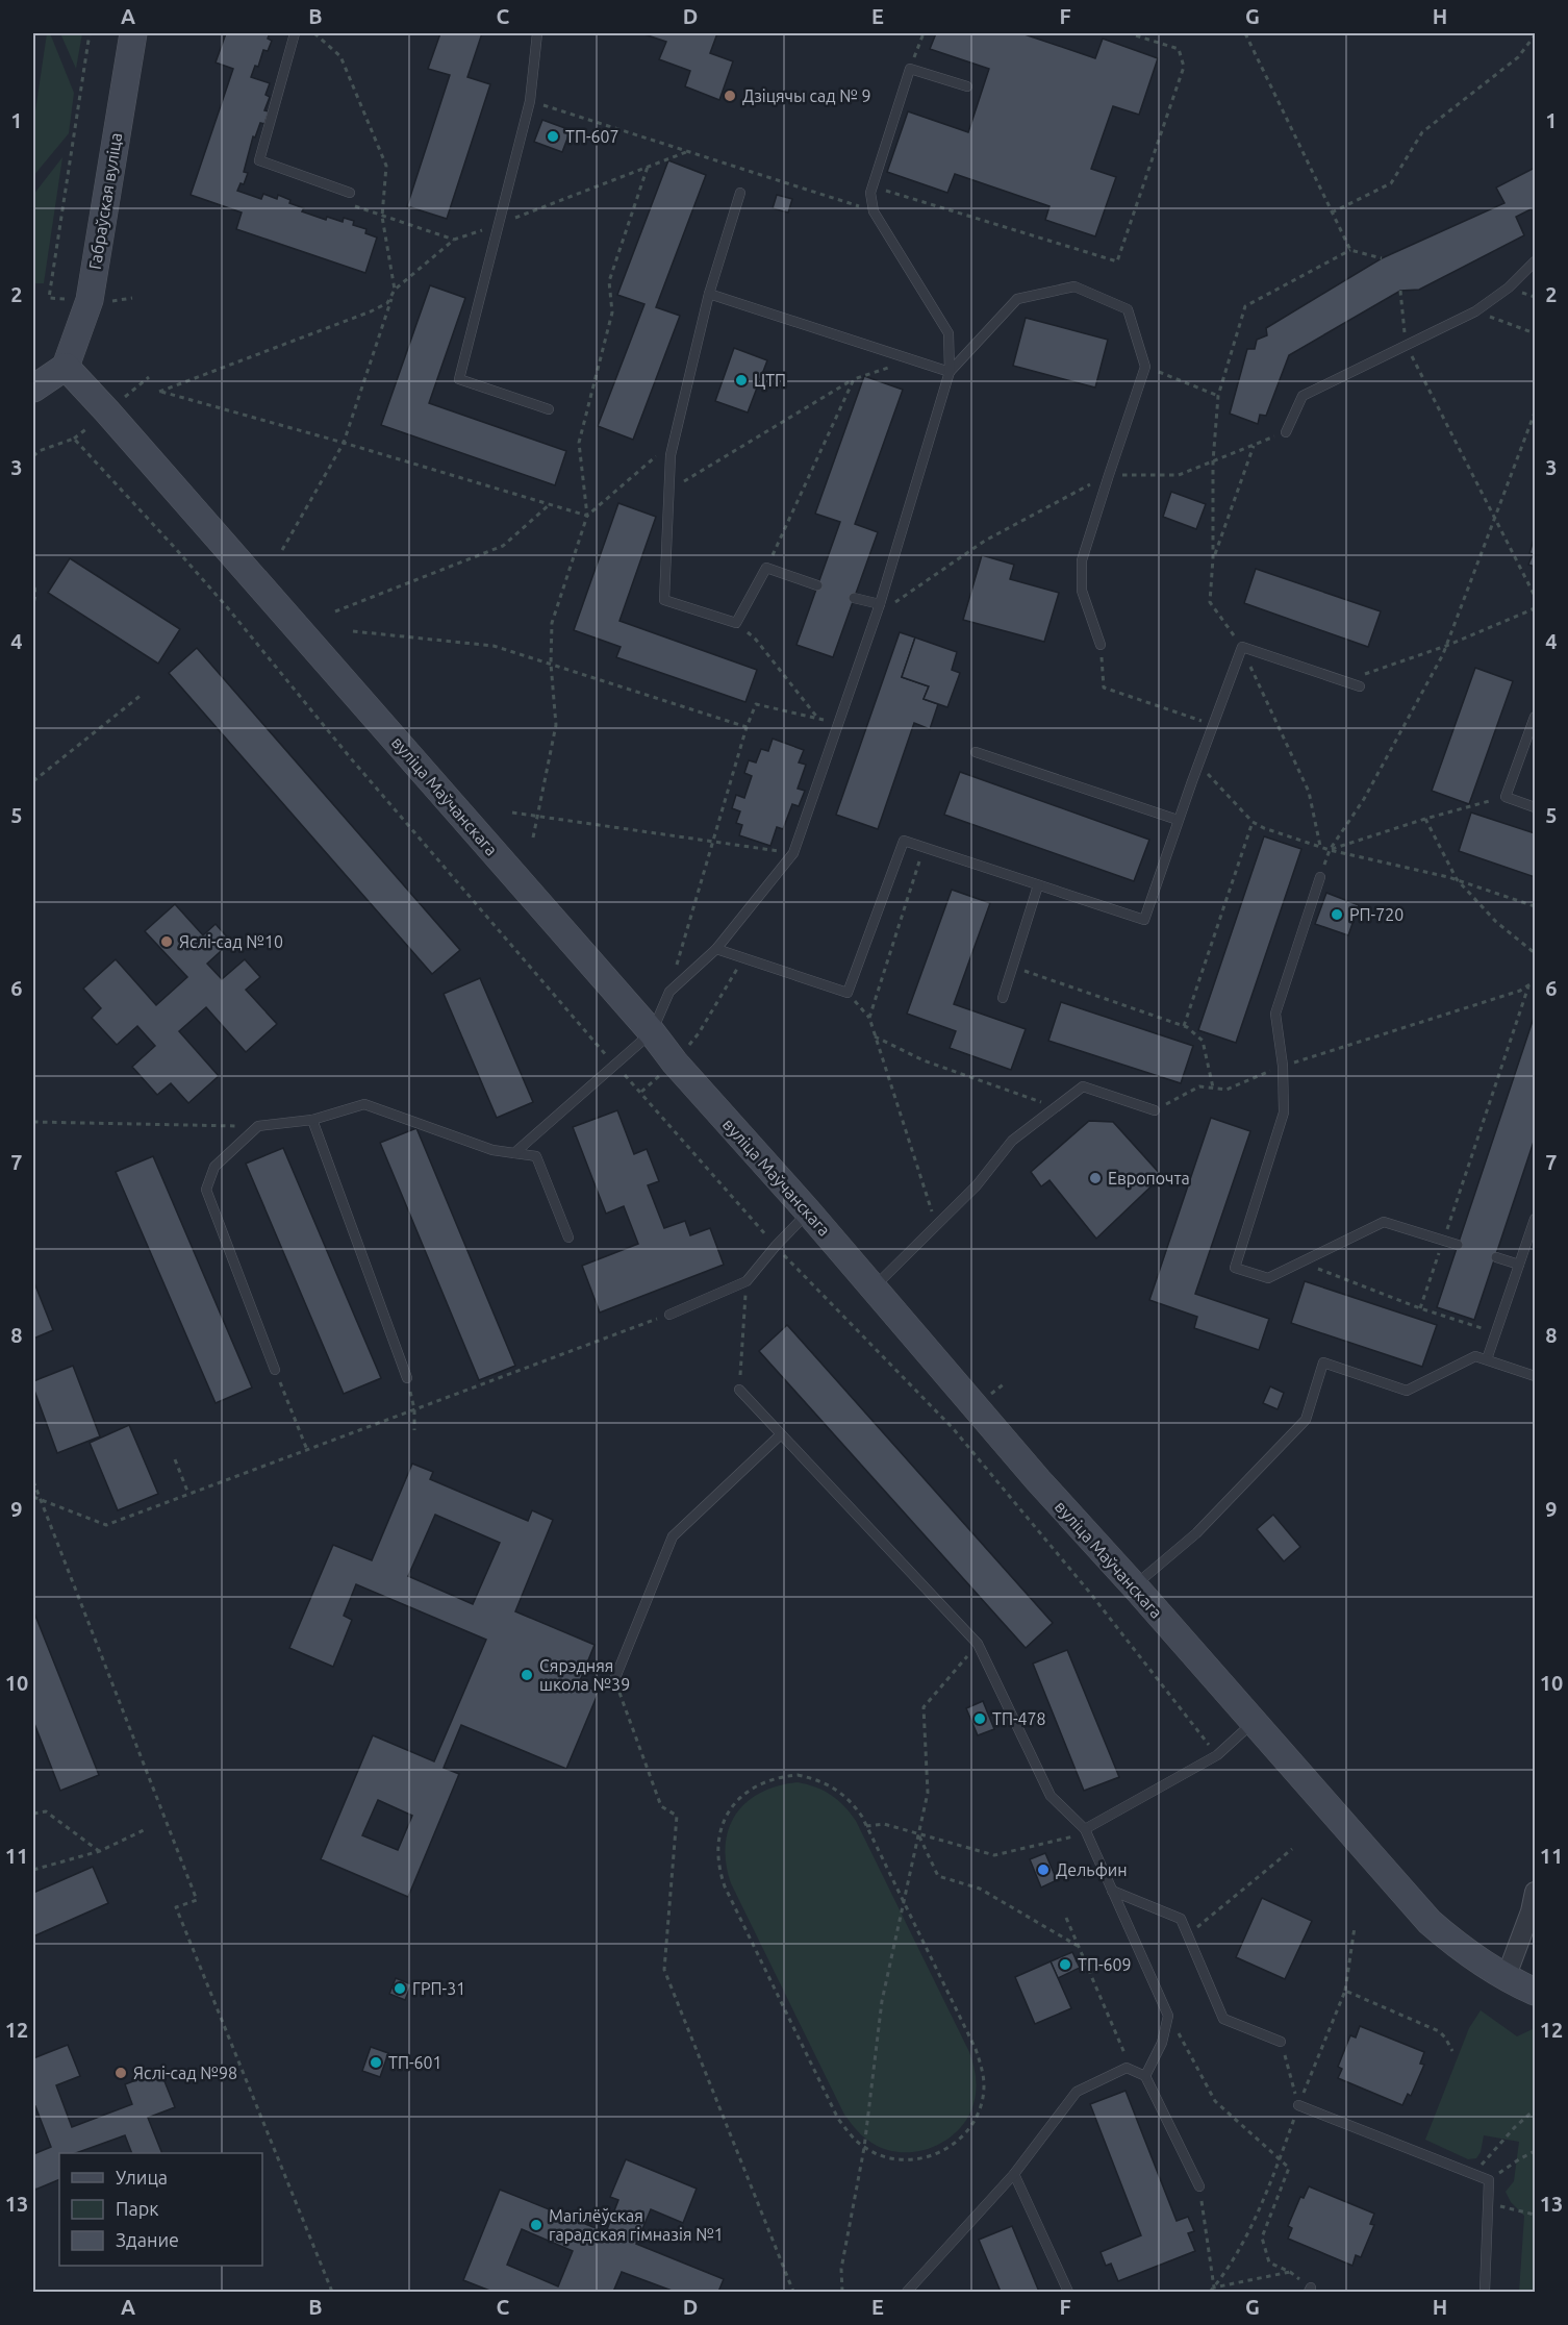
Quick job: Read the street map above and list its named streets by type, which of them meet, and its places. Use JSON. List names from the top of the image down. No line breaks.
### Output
{"streets":{"main road":["Габраўская вуліца","вуліца Маўчанскага"]},"crossings":[["Габраўская вуліца","вуліца Маўчанскага"]],"places":["Дзіцячы сад № 9","ТП-607","ЦТП","РП-720","Яслі-сад №10","Европочта","Сярэдняя школа №39","ТП-478","Дельфин","ТП-609","ГРП-31","ТП-601","Яслі-сад №98","Магілёўская гарадская гімназія №1"],"legend":["Улица","Парк","Здание"],"grid":{"columns":["A","B","C","D","E","F","G","H"],"rows":["1","2","3","4","5","6","7","8","9","10","11","12","13"]}}
